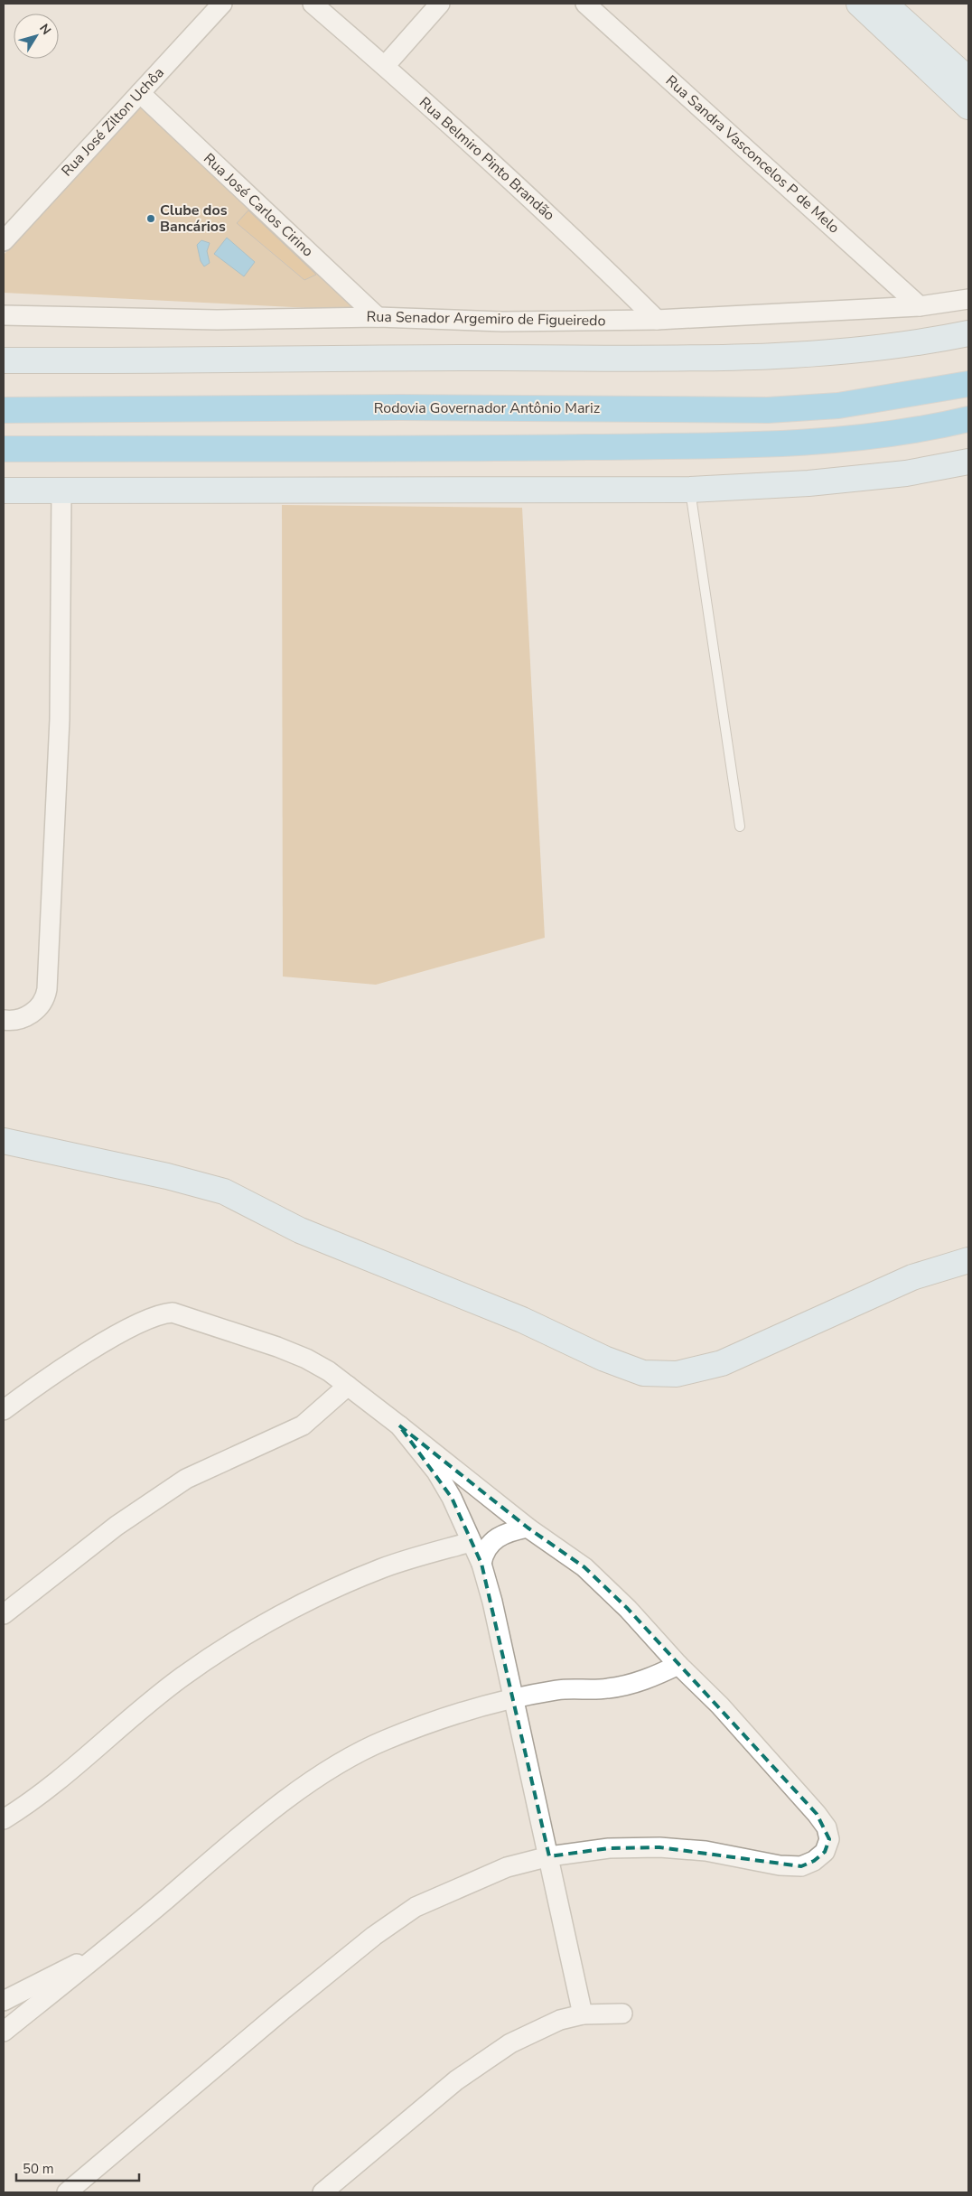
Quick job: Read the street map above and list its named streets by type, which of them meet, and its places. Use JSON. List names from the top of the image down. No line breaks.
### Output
{"streets":{"highway":["Rodovia Governador Antônio Mariz"],"street":["Rua José Zilton Uchôa","Rua Sandra Vasconcelos P de Melo","Rua Belmiro Pinto Brandão","Rua José Carlos Cirino","Rua Senador Argemiro de Figueiredo"]},"crossings":[["Rua José Zilton Uchôa","Rua José Carlos Cirino"],["Rua Sandra Vasconcelos P de Melo","Rua Senador Argemiro de Figueiredo"],["Rua Belmiro Pinto Brandão","Rua Senador Argemiro de Figueiredo"],["Rua José Carlos Cirino","Rua Senador Argemiro de Figueiredo"]],"places":["Clube dos Bancários"],"scale_bar":"50 m","north":"top right"}
